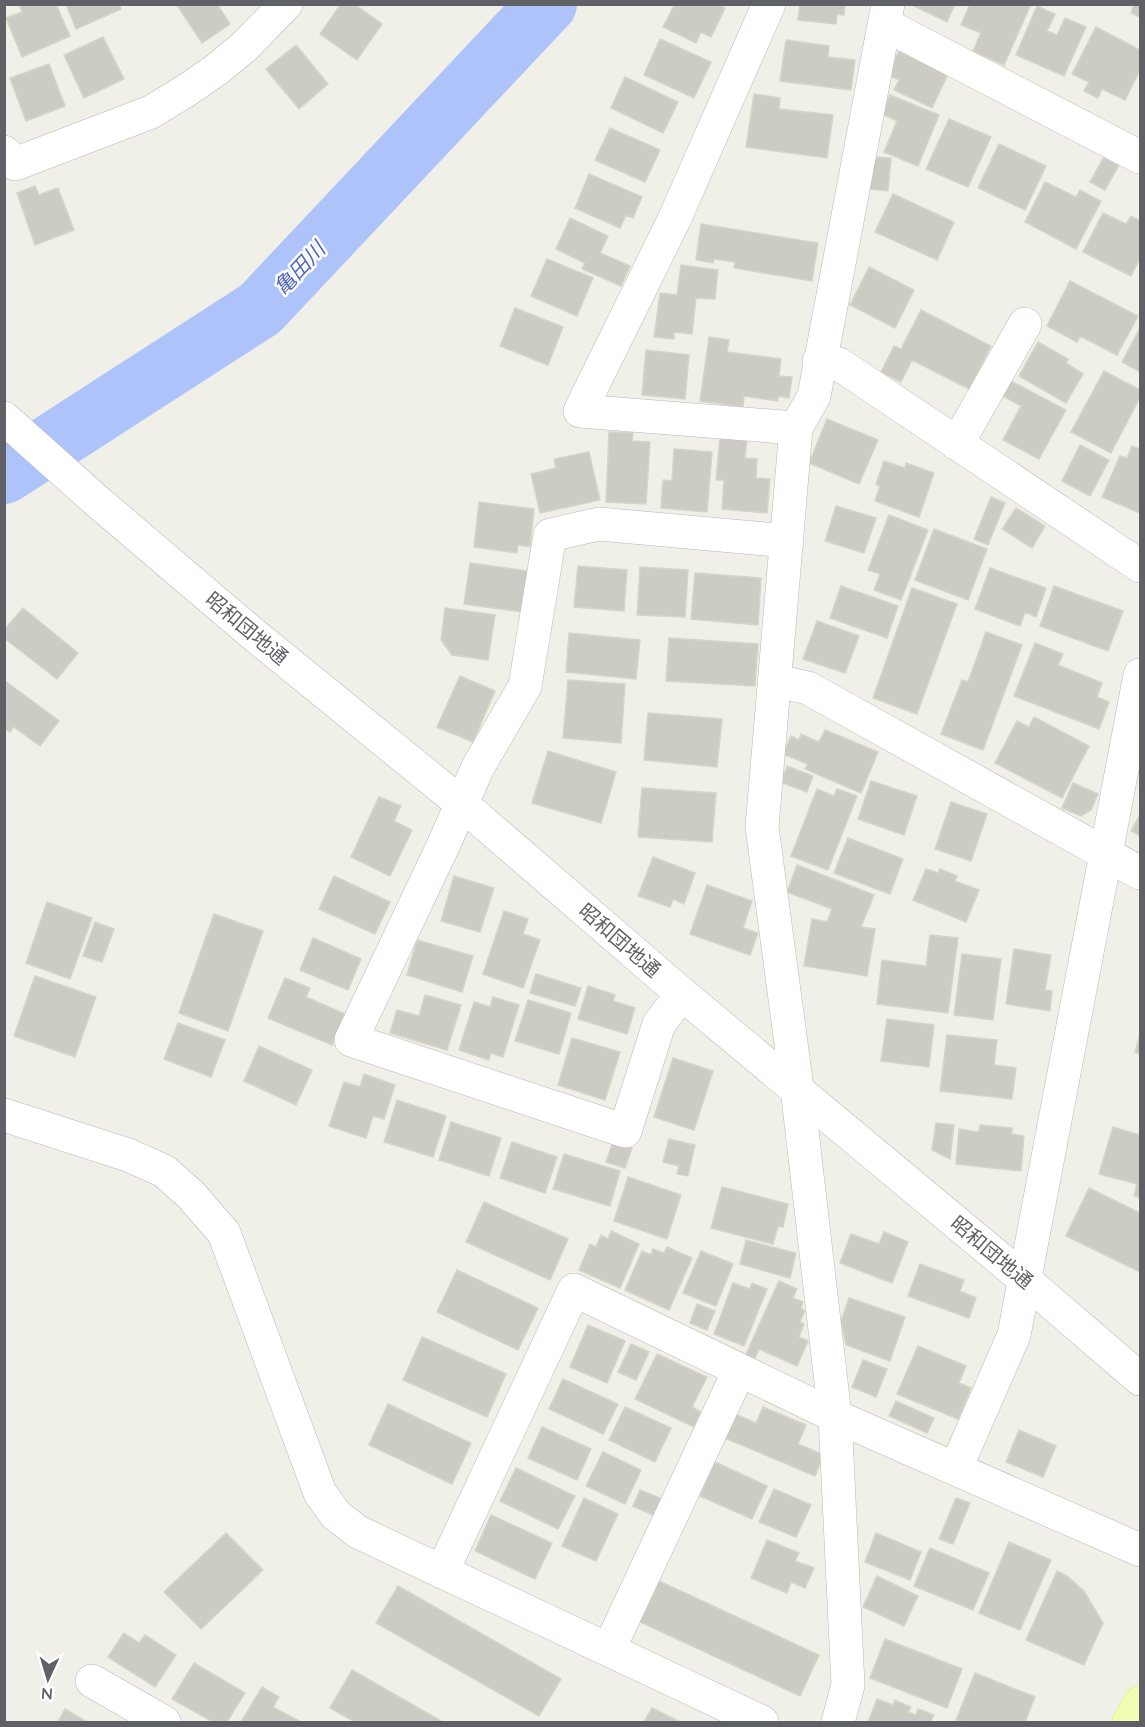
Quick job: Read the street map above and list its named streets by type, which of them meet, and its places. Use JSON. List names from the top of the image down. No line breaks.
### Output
{"streets":{"street":["昭和団地通"]},"water":["亀田川"],"north":"bottom"}
